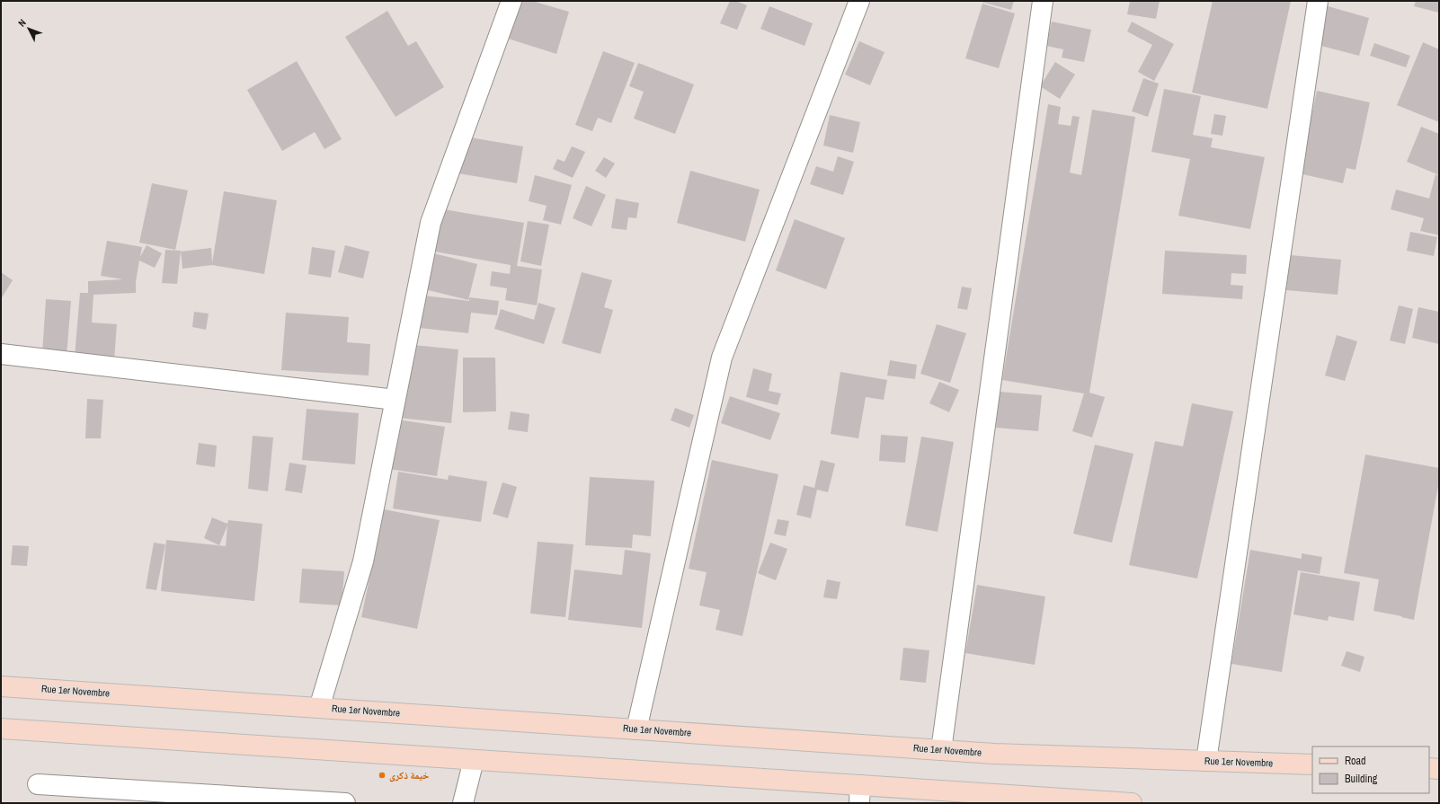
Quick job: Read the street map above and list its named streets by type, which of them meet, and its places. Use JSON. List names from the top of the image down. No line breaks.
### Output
{"streets":{"main road":["Rue 1er Novembre"]},"places":["خيمة ذكرى"],"legend":["Road","Building"],"north":"top left"}
